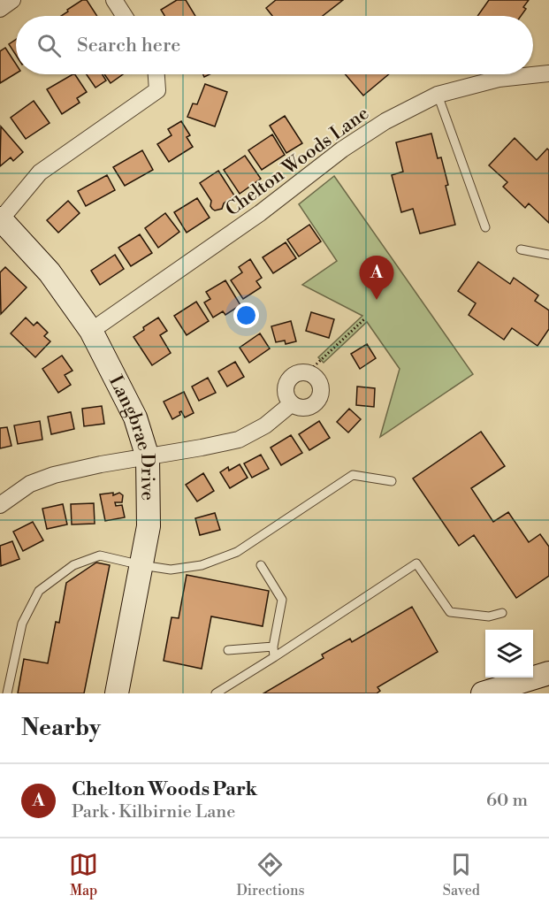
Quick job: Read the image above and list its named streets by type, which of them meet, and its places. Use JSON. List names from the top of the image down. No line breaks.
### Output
{"streets":{"street":["Chelton Woods Lane","Langbrae Drive"]},"crossings":[["Chelton Woods Lane","Langbrae Drive"]],"page":{"search":"Search here","pins":"A","heading":"Nearby","list":[{"mark":"A","name":"Chelton Woods Park","note":"Park · Kilbirnie Lane","value":"60 m"}],"nav":["Map","Directions","Saved"]}}
